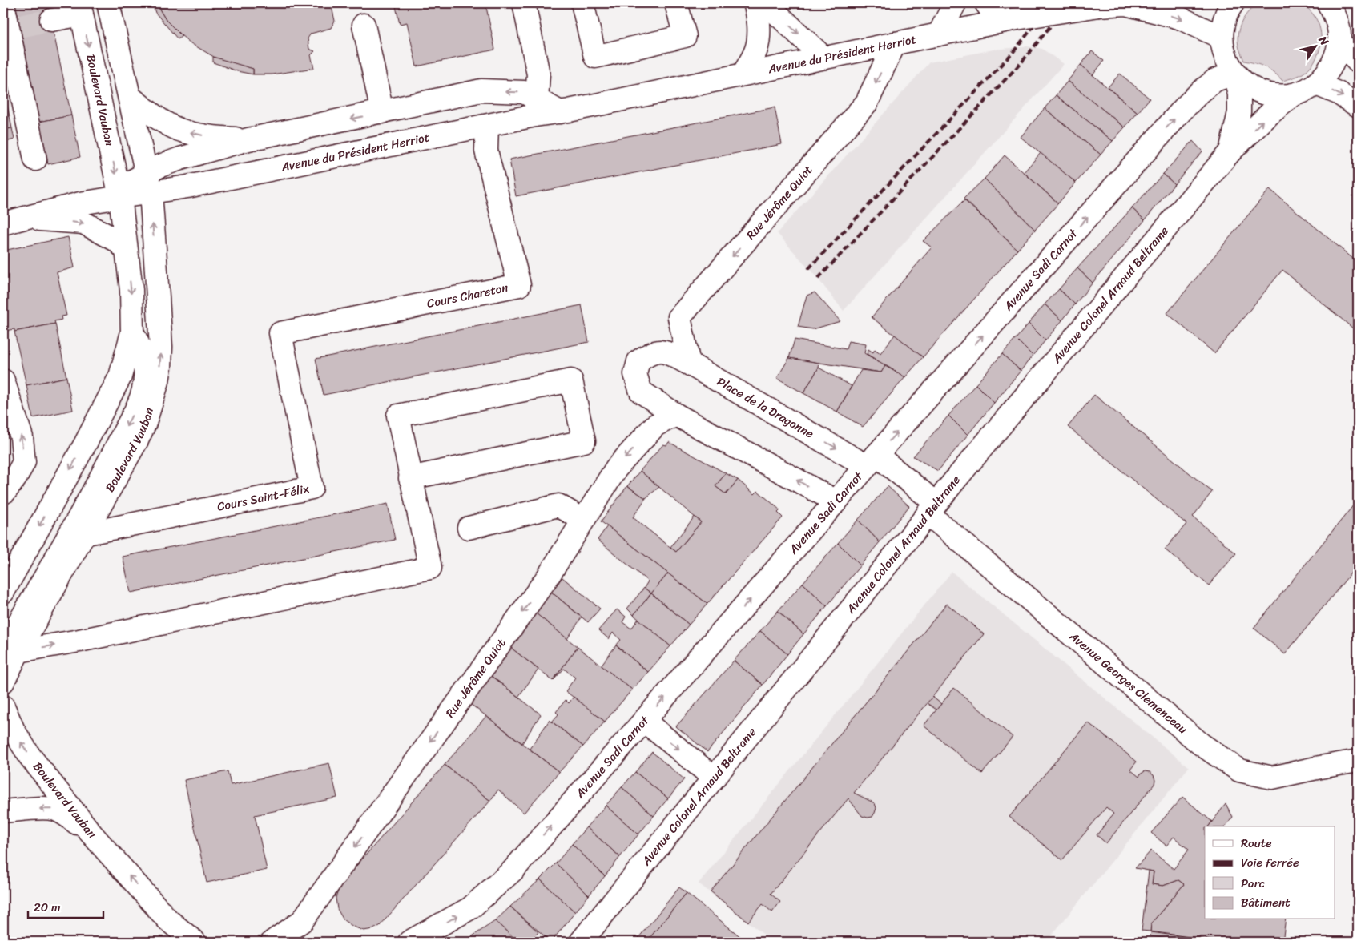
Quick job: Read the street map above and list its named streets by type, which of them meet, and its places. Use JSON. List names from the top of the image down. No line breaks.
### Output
{"streets":{"main road":["Avenue du Président Herriot","Boulevard Vauban","Rue Jérôme Quiot","Avenue Sadi Carnot","Avenue Colonel Arnaud Beltrame","Cours Chareton","Place de la Dragonne","Cours Saint-Félix","Avenue Georges Clemenceau"]},"crossings":[["Avenue du Président Herriot","Boulevard Vauban"],["Avenue du Président Herriot","Rue Jérôme Quiot"],["Avenue du Président Herriot","Cours Chareton"],["Boulevard Vauban","Cours Saint-Félix"],["Rue Jérôme Quiot","Place de la Dragonne"],["Avenue Sadi Carnot","Avenue Colonel Arnaud Beltrame"],["Avenue Sadi Carnot","Place de la Dragonne"],["Avenue Colonel Arnaud Beltrame","Place de la Dragonne"],["Avenue Colonel Arnaud Beltrame","Avenue Georges Clemenceau"],["Cours Chareton","Cours Saint-Félix"],["Place de la Dragonne","Avenue Georges Clemenceau"]],"one_way":["Rue Jérôme Quiot","Avenue Sadi Carnot"],"legend":["Route","Voie ferrée","Parc","Bâtiment"],"scale_bar":"20 m","north":"top right"}
